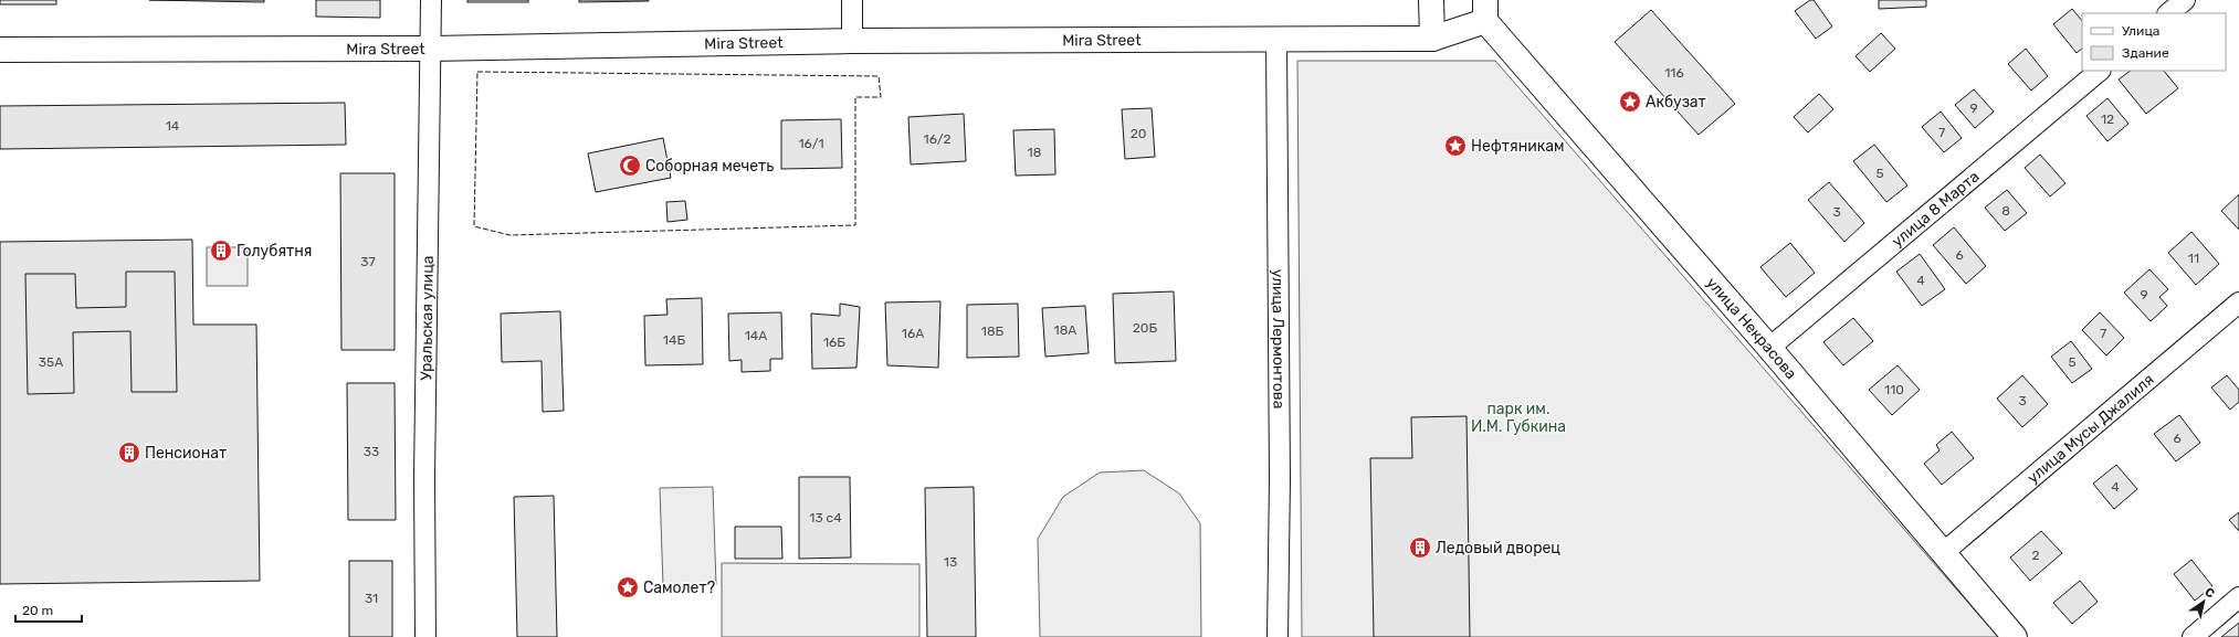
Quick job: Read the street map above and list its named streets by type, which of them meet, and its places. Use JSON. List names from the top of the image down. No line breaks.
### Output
{"streets":{"street":["Mira Street","улица 8 Марта","Уральская улица","улица Некрасова","улица Лермонтова","улица Мусы Джалиля"]},"crossings":[["Mira Street","Уральская улица"],["Mira Street","улица Некрасова"],["Mira Street","улица Лермонтова"],["улица 8 Марта","улица Некрасова"],["улица Некрасова","улица Мусы Джалиля"]],"parks":["парк им. И.М. Губкина"],"places":{"place":["Акбузат","Нефтяникам","Самолет?"],"mosque":["Соборная мечеть"],"building":["Голубятня","Пенсионат","Ледовый дворец"]},"house_numbers":["116","9","12","14","7","20","16/2","16/1","18","5","8","3","6","11","37","4","9","20Б","18А","18Б","16А","7","14А","14Б","16Б","35А","5","110","3","6","33","4","13 с4","2","13","31"],"legend":["Улица","Здание"],"scale_bar":"20 m","north":"top right"}
